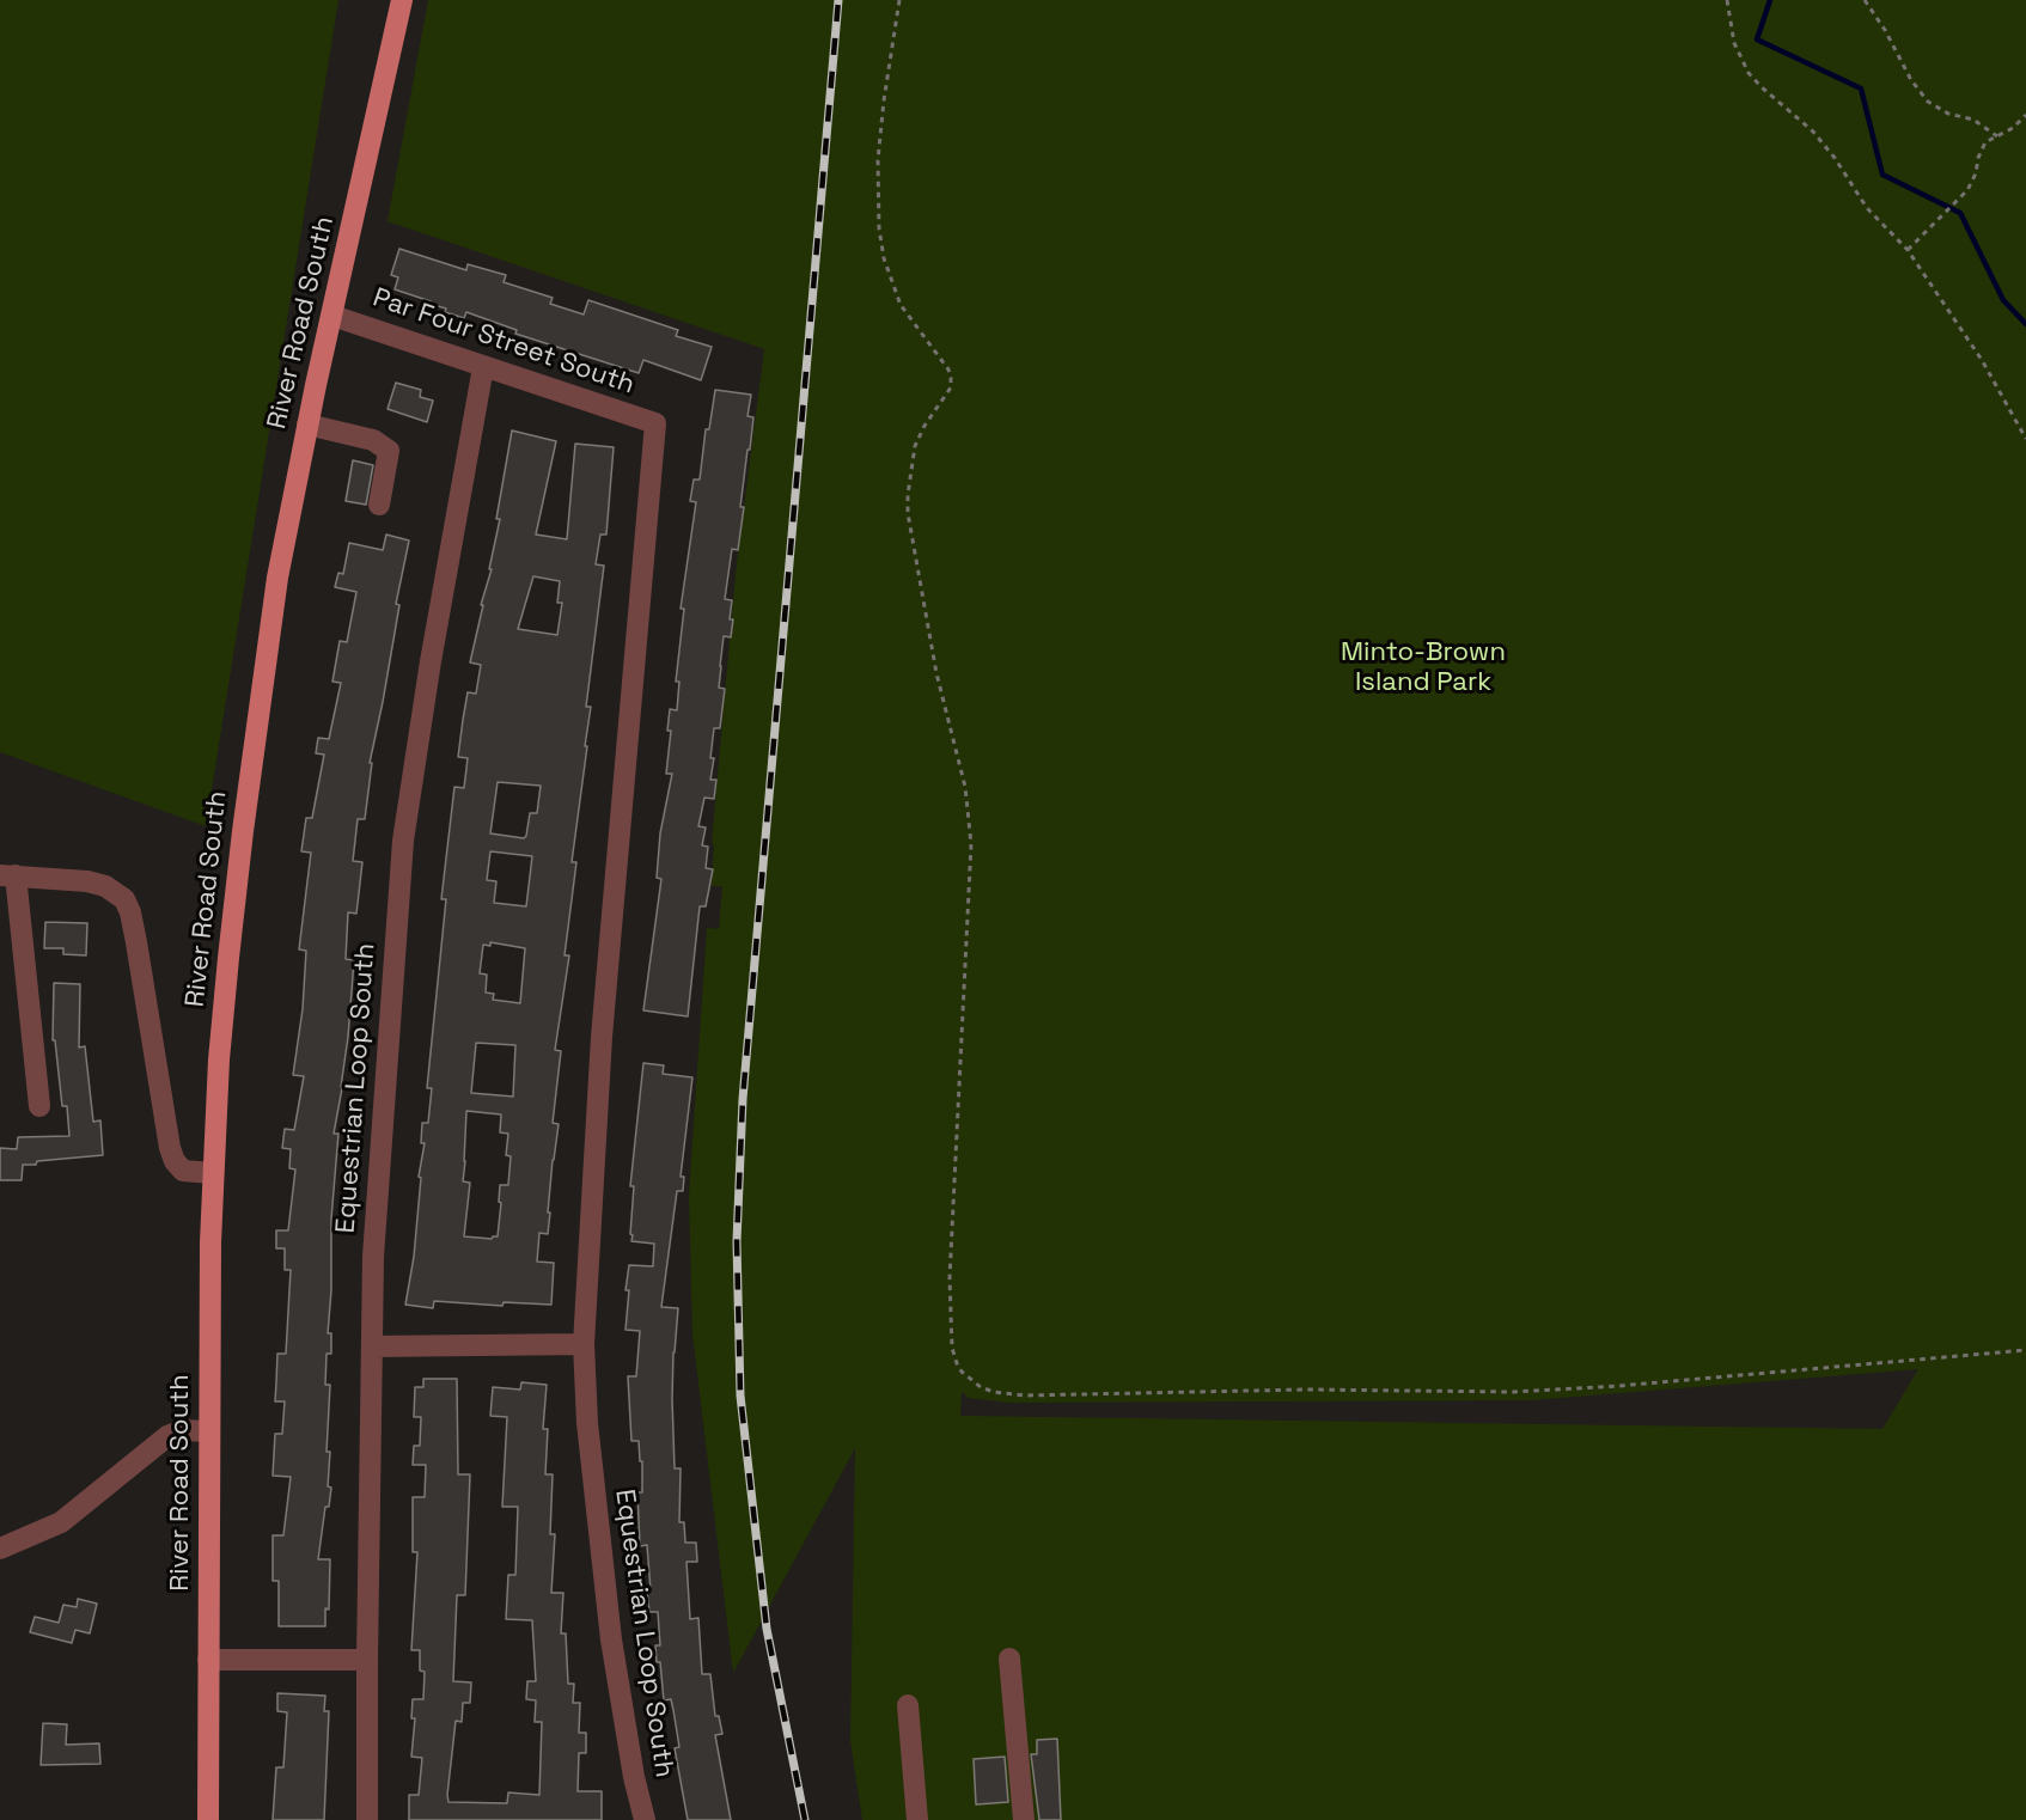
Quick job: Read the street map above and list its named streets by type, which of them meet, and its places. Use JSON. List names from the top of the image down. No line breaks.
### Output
{"streets":{"main road":["River Road South"],"street":["Par Four Street South","Equestrian Loop South"]},"crossings":[["River Road South","Par Four Street South"],["Par Four Street South","Equestrian Loop South"]],"parks":["Minto-Brown Island Park"]}
